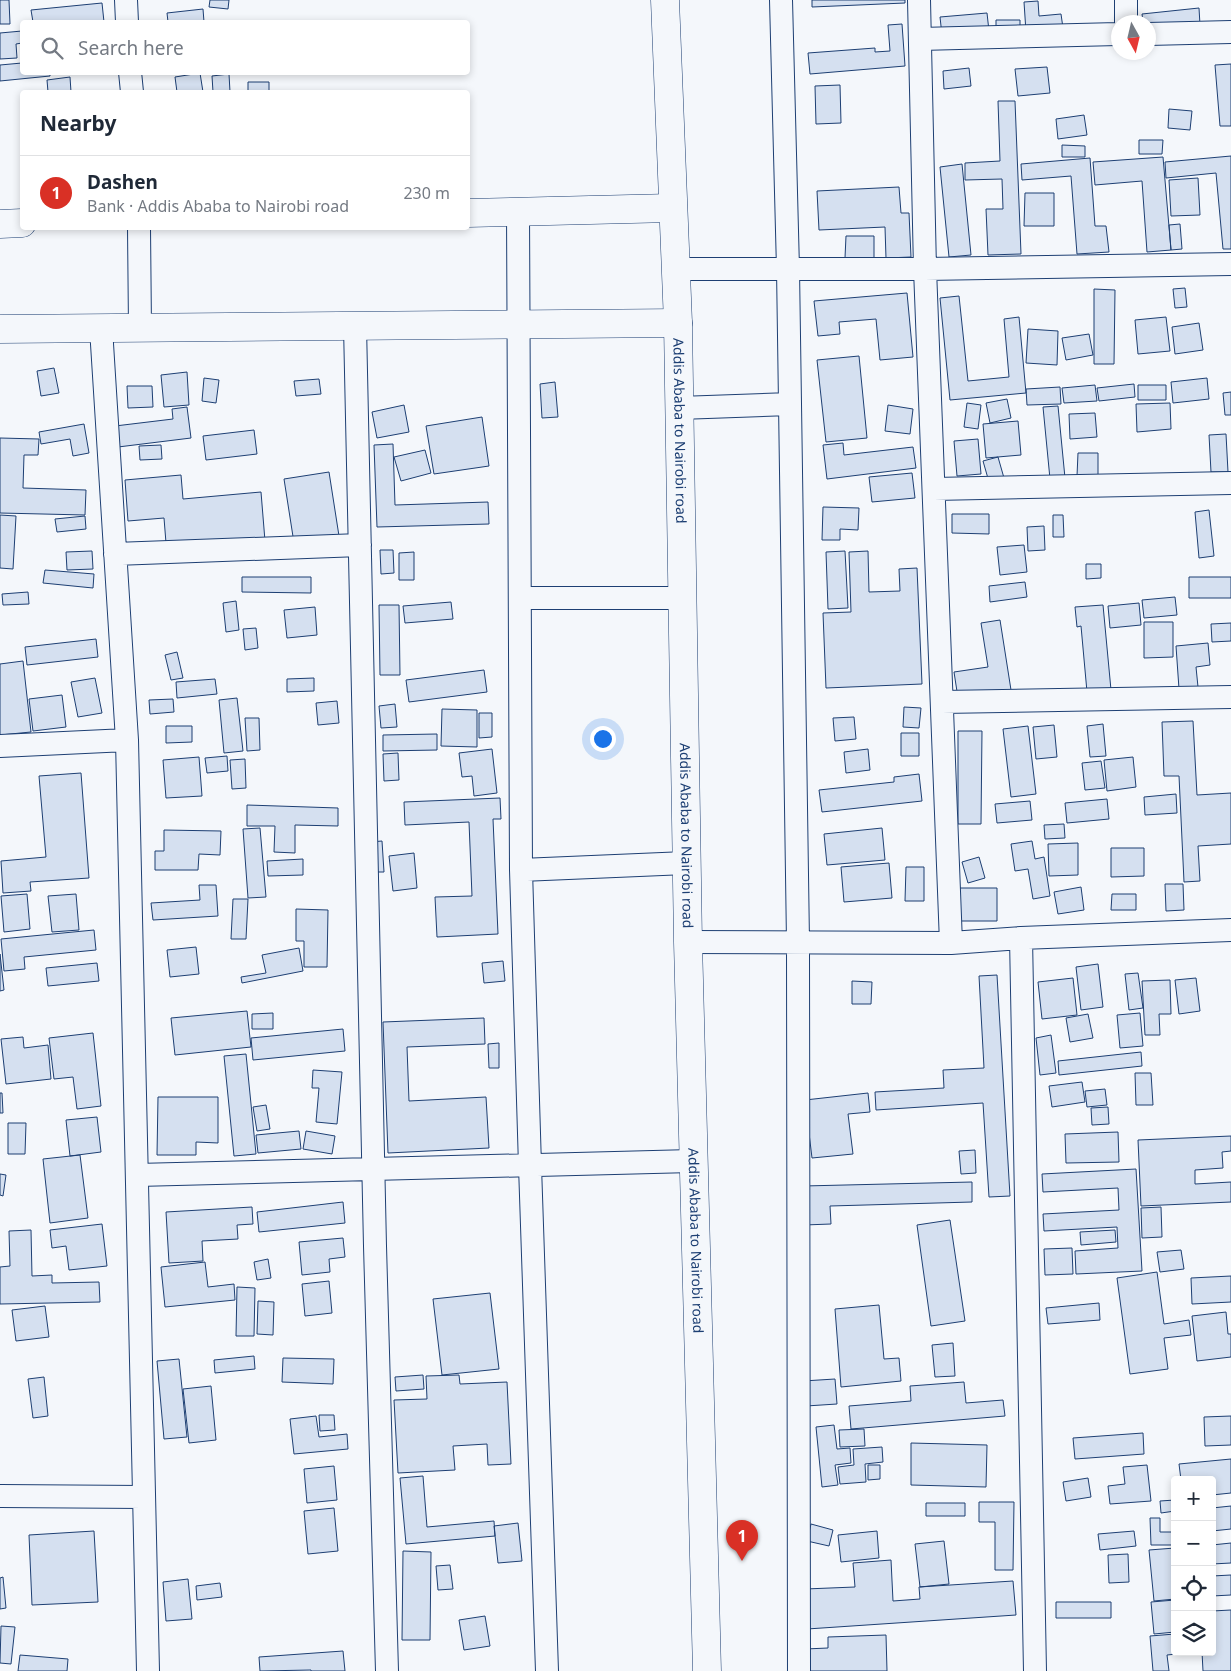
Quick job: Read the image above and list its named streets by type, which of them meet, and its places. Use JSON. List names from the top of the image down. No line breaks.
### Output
{"streets":{"main road":["Addis Ababa to Nairobi road"]},"north":"bottom","page":{"search":"Search here","heading":"Nearby","list":[{"mark":"1","name":"Dashen","note":"Bank · Addis Ababa to Nairobi road","value":"230 m"}],"map_buttons":["+","−"],"pins":"1"}}
